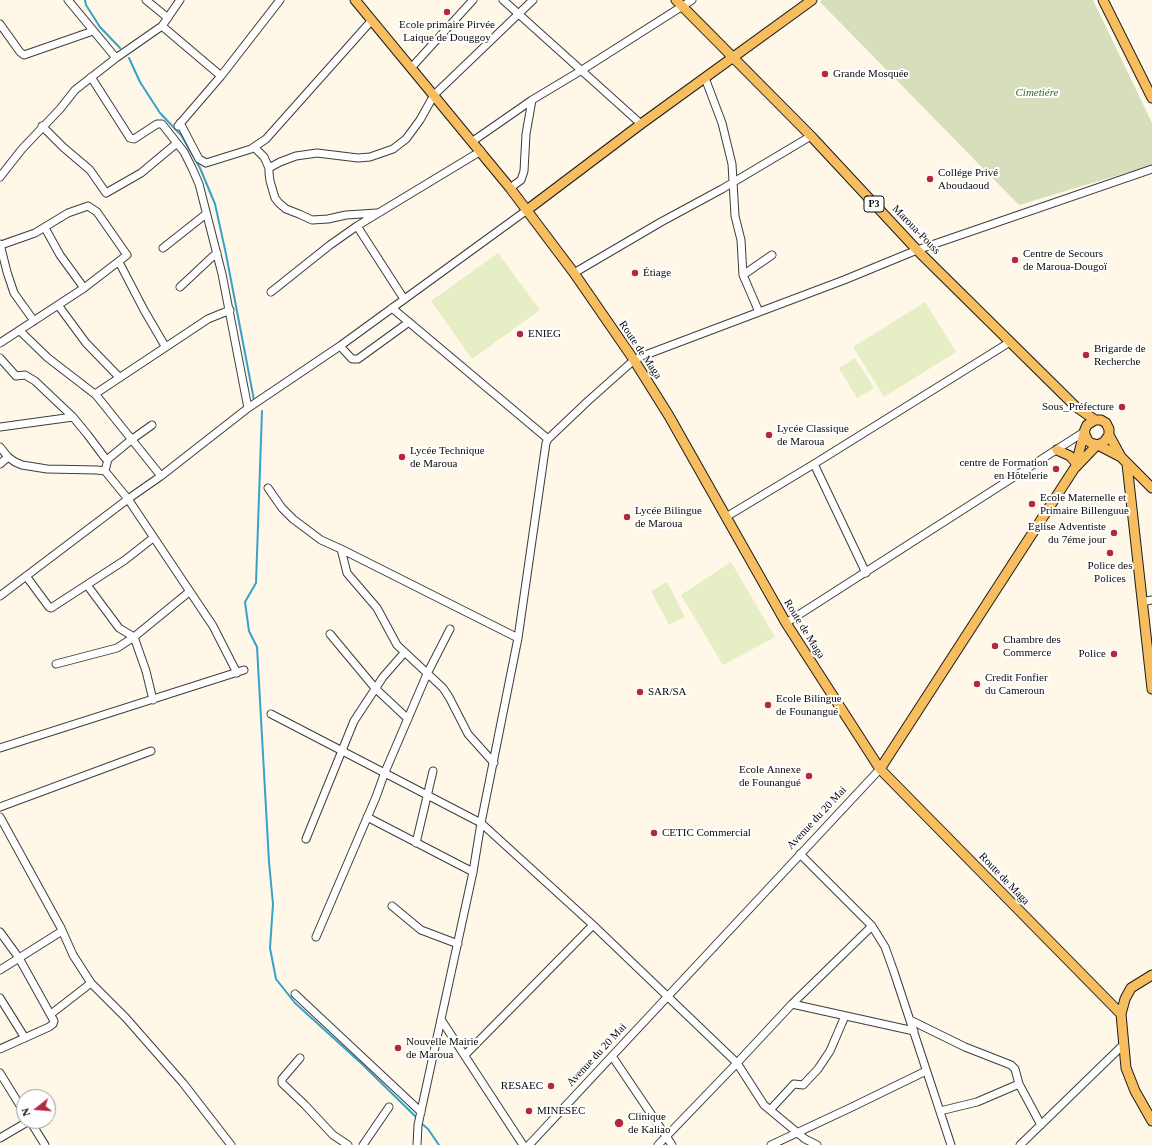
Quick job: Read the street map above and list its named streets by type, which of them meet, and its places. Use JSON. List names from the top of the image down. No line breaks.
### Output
{"streets":{"main road":["P3","Maroua-Pouss","Route de Maga","Avenue du 20 Mai"]},"crossings":[["Route de Maga","Avenue du 20 Mai"]],"parks":["Cimetiére"],"places":["Ecole primaire Pirvée Laique de Douggoy","Grande Mosquée","Collége Privé Aboudaoud","Centre de Secours de Maroua-Dougoï","Étiage","ENIEG","Brigarde de Recherche","Sous_Préfecture","Lycée Classique de Maroua","Lycée Technique de Maroua","centre de Formation en Hôtelerie","Ecole Maternelle et Primaire Billenguue","Lycée Bilingue de Maroua","Eglise Adventiste du 7éme jour","Police des Polices","Chambre des Commerce","Police","Credit Fonfier du Cameroun","SAR/SA","Ecole Bilingue de Founangué","Ecole Annexe de Founangué","CETIC Commercial","Nouvelle Mairie de Maroua","RESAEC","MINESEC","Clinique de Kaliao"],"north":"left"}
